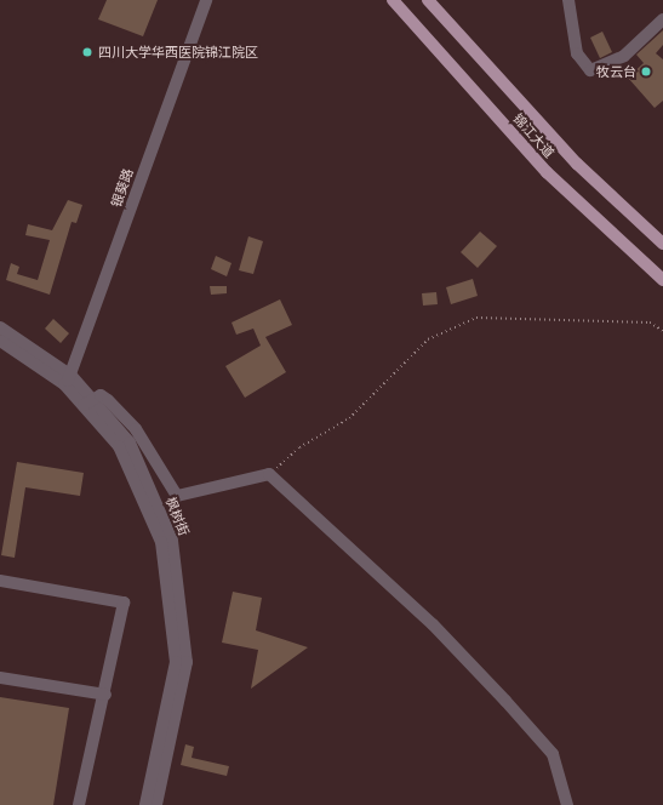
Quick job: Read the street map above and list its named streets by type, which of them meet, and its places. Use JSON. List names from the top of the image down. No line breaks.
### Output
{"streets":{"main road":["锦江大道"],"street":["银葵路","枫树街"]},"crossings":[["银葵路","枫树街"]],"places":["四川大学华西医院锦江院区","牧云台"]}
